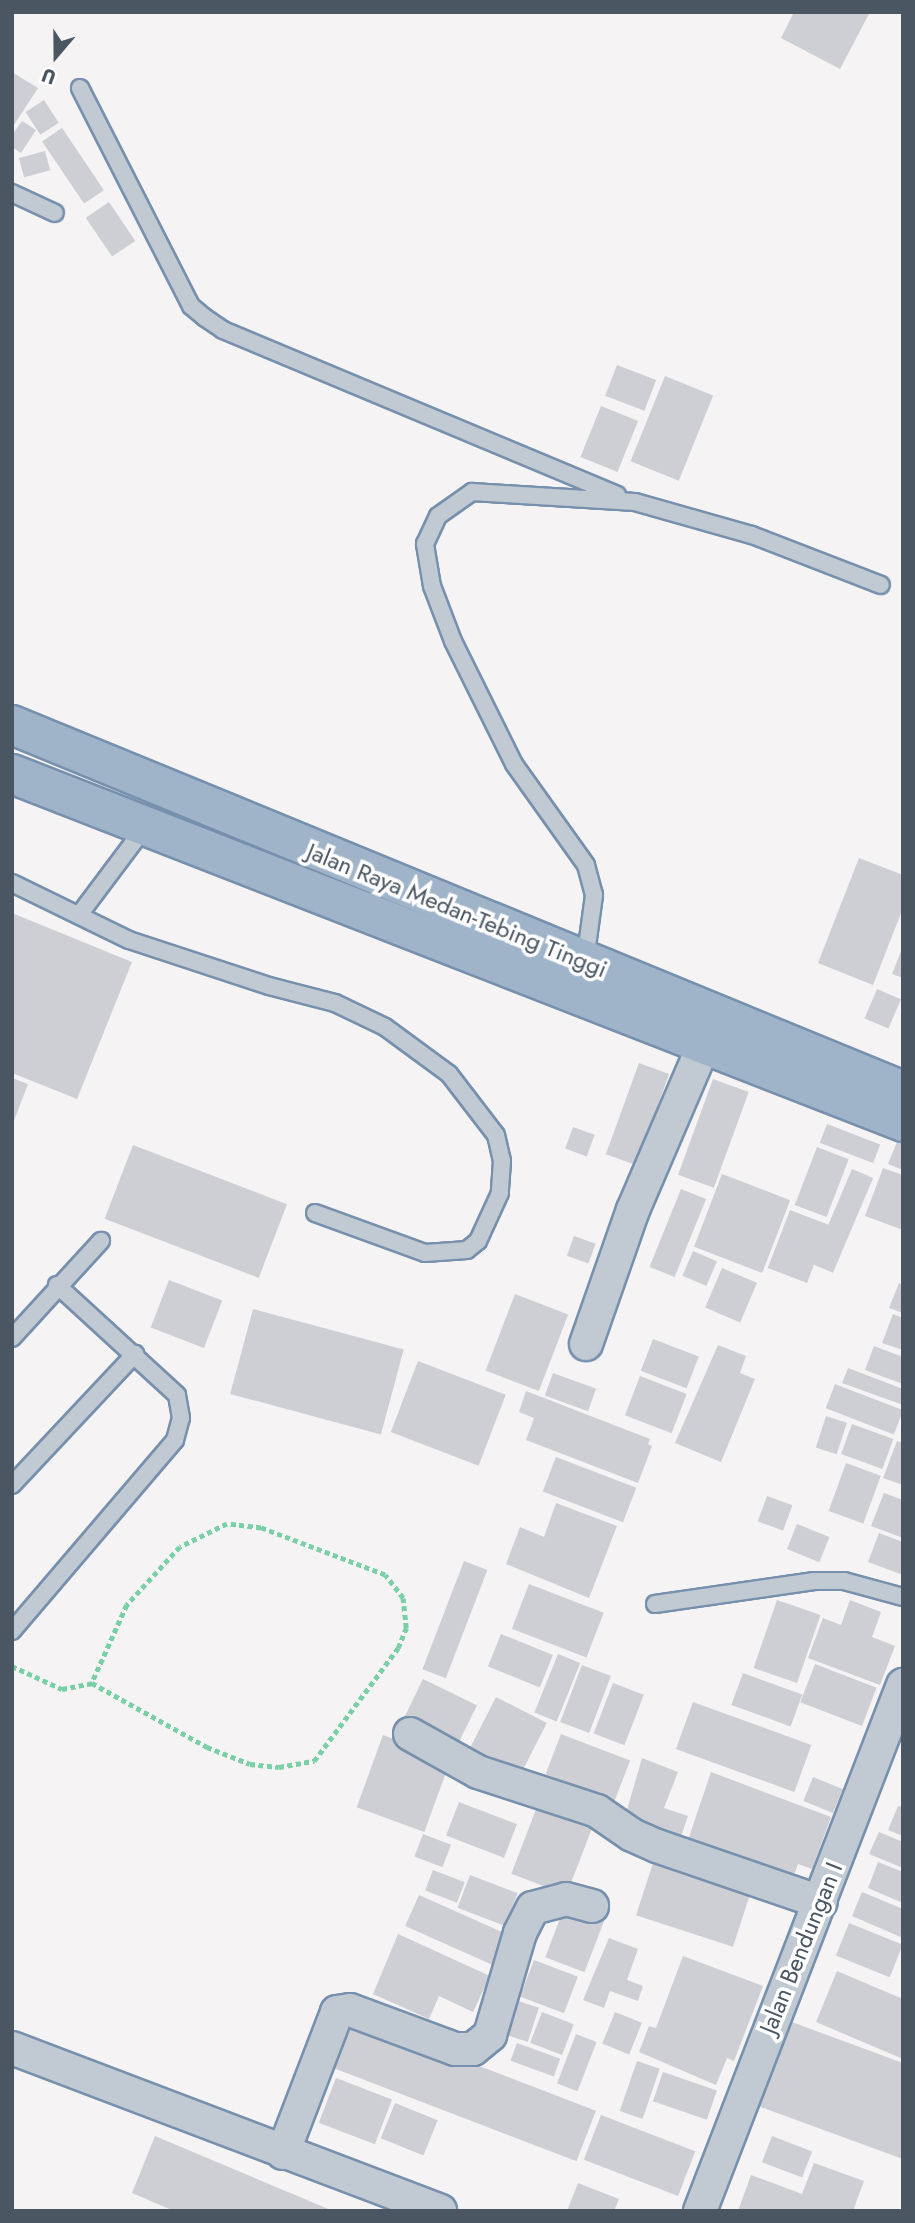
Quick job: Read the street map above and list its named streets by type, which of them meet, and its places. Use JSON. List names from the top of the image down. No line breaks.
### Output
{"streets":{"highway":["Jalan Raya Medan-Tebing Tinggi"],"street":["Jalan Bendungan I"]},"north":"bottom"}
